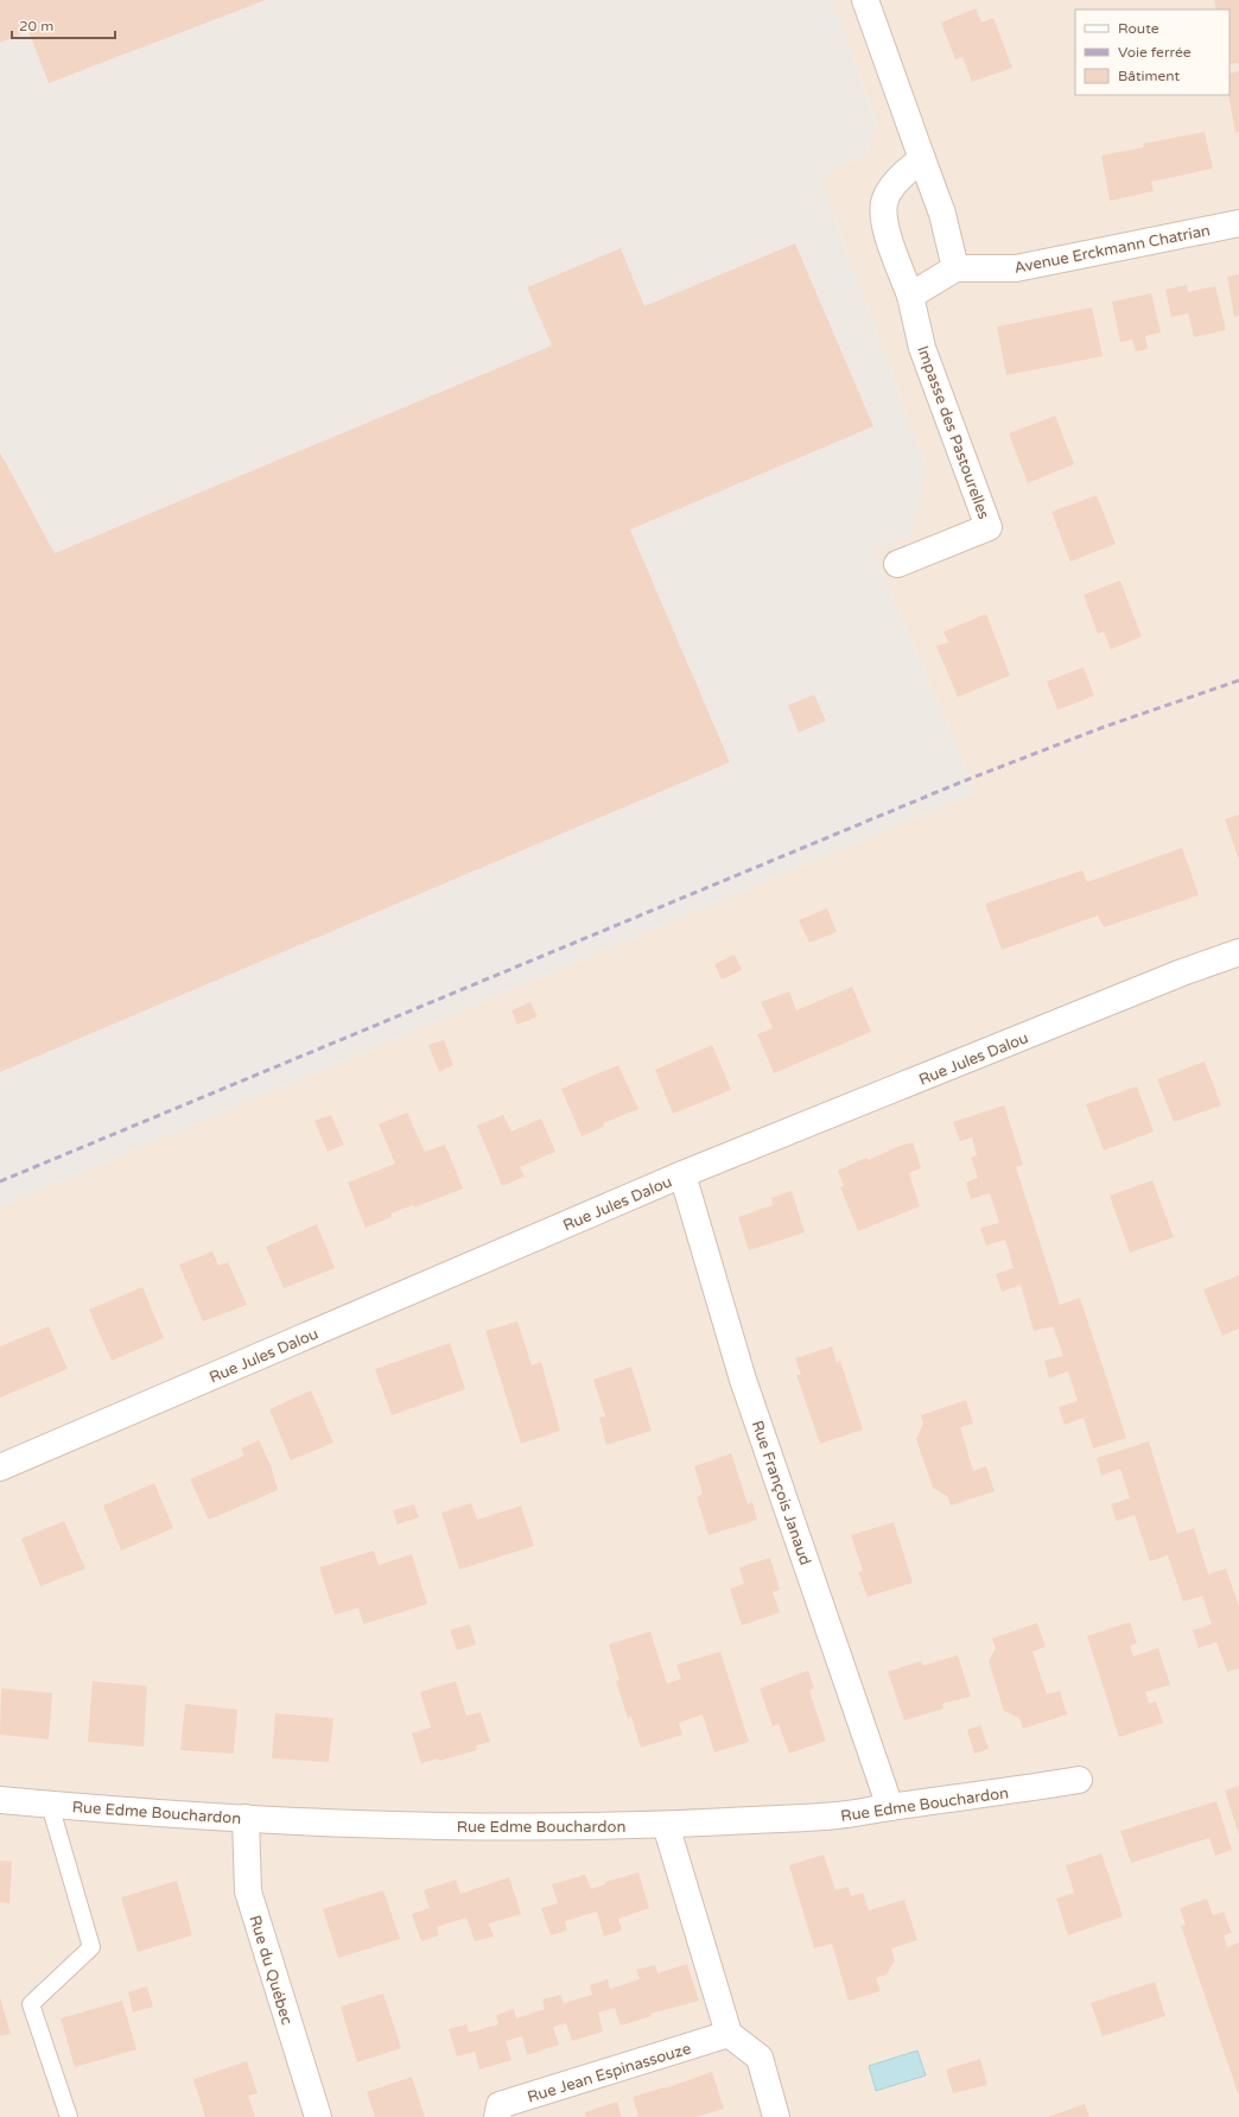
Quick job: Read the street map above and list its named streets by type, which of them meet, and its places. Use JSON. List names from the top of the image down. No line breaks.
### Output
{"streets":{"street":["Avenue Erckmann Chatrian","Impasse des Pastourelles","Rue Jules Dalou","Rue François Janaud","Rue Edme Bouchardon","Rue du Québec","Rue Jean Espinassouze"]},"crossings":[["Rue Jules Dalou","Rue François Janaud"],["Rue François Janaud","Rue Edme Bouchardon"],["Rue Edme Bouchardon","Rue du Québec"]],"legend":["Route","Voie ferrée","Bâtiment"],"scale_bar":"20 m"}
